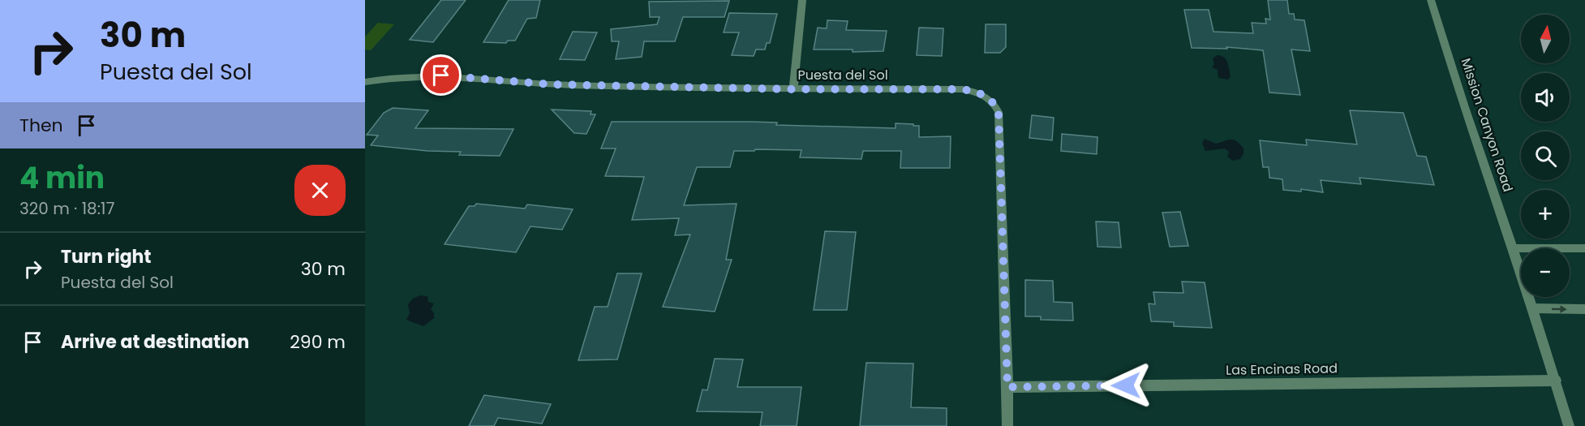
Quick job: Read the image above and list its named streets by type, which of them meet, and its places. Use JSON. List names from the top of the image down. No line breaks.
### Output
{"streets":{"street":["Puesta del Sol","Mission Canyon Road","Las Encinas Road"]},"crossings":[["Puesta del Sol","Las Encinas Road"],["Mission Canyon Road","Las Encinas Road"]],"north":"top","page":{"turn":["30 m","Puesta del Sol"],"map_buttons":["+","−"],"then":"Then","heading":["4 min","320 m · 18:17"],"list":[{"name":"Turn right","note":"Puesta del Sol","value":"30 m"},{"name":"Arrive at destination","value":"290 m"}]}}
